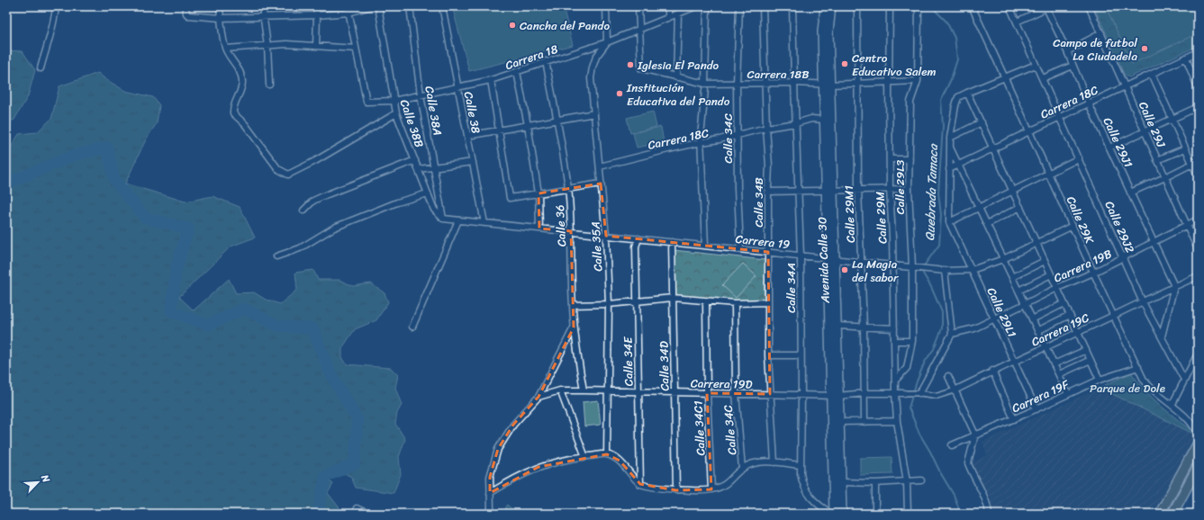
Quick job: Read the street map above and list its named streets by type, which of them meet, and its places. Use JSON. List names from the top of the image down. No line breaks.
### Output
{"streets":{"main road":["Avenida Calle 30"],"street":["Carrera 18","Carrera 18B","Carrera 18C","Calle 38A","Calle 38","Calle 38B","Calle 29J","Calle 34C","Calle 29J1","Calle 29L3","Calle 34B","Calle 29M1","Calle 29M","Calle 29K","Calle 36","Calle 29J2","Carrera 19","Calle 35A","Carrera 19B","Calle 34A","Calle 29L1","Carrera 19C","Calle 34E","Calle 34D","Carrera 19D","Carrera 19F","Calle 34C1"]},"crossings":[["Carrera 18","Carrera 18B"],["Carrera 18","Calle 38A"],["Carrera 18","Calle 38"],["Carrera 18","Calle 38B"],["Carrera 18","Calle 36"],["Carrera 18","Calle 35A"],["Carrera 18B","Calle 34C"],["Carrera 18B","Calle 29L3"],["Carrera 18B","Calle 34B"],["Carrera 18B","Calle 29M1"],["Carrera 18B","Calle 29M"],["Carrera 18B","Avenida Calle 30"],["Carrera 18B","Calle 34A"],["Carrera 18C","Calle 29J"],["Carrera 18C","Calle 34C"],["Carrera 18C","Calle 29J1"],["Carrera 18C","Calle 34B"],["Carrera 18C","Calle 29K"],["Carrera 18C","Calle 29J2"],["Carrera 18C","Calle 35A"],["Carrera 18C","Avenida Calle 30"],["Carrera 18C","Calle 34A"],["Calle 38A","Calle 38B"],["Calle 38A","Carrera 19"],["Calle 38","Carrera 19"],["Calle 38B","Carrera 19"],["Calle 29J","Carrera 19B"],["Calle 34C","Carrera 19"],["Calle 34C","Carrera 19D"],["Calle 29J1","Carrera 19B"],["Calle 29J1","Carrera 19C"],["Calle 29L3","Calle 29M"],["Calle 29L3","Carrera 19"],["Calle 34B","Carrera 19"],["Calle 34B","Carrera 19D"],["Calle 29M1","Carrera 19"],["Calle 29M1","Carrera 19D"],["Calle 29M","Carrera 19"],["Calle 29M","Carrera 19D"],["Calle 29K","Carrera 19"],["Calle 29K","Carrera 19B"],["Calle 29K","Carrera 19C"],["Calle 29K","Carrera 19F"],["Calle 36","Carrera 19"],["Calle 36","Carrera 19D"],["Calle 29J2","Carrera 19B"],["Calle 29J2","Carrera 19C"],["Carrera 19","Calle 35A"],["Carrera 19","Avenida Calle 30"],["Carrera 19","Calle 34A"],["Carrera 19","Calle 29L1"],["Carrera 19","Calle 34E"],["Carrera 19","Calle 34D"],["Calle 35A","Carrera 19D"],["Avenida Calle 30","Calle 34A"],["Avenida Calle 30","Carrera 19D"],["Carrera 19B","Calle 29L1"],["Calle 34A","Carrera 19D"],["Calle 29L1","Carrera 19C"],["Calle 29L1","Carrera 19F"],["Calle 34E","Carrera 19D"],["Calle 34D","Carrera 19D"],["Carrera 19D","Calle 34C1"]],"water":["Quebrada Tamaca"],"parks":["Parque de Dole"],"places":["Cancha del Pando","Campo de futbol La Ciudadela","Centro Educativo Salem","Iglesia El Pando","Institución Educativa del Pando","La Magia del sabor"],"north":"top right"}
